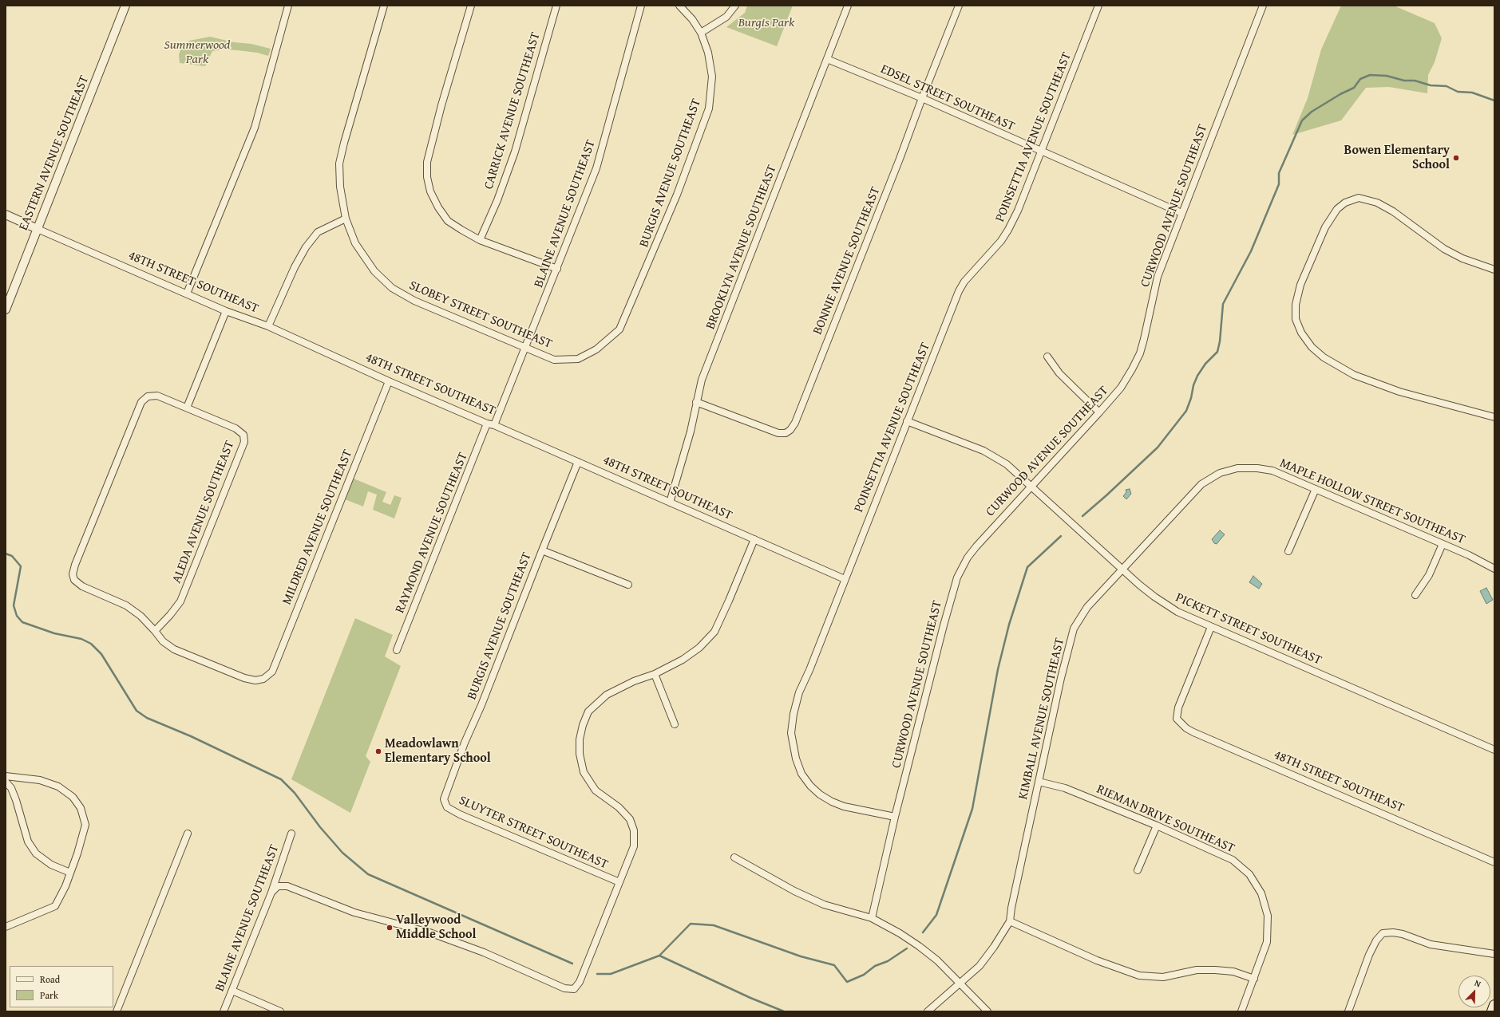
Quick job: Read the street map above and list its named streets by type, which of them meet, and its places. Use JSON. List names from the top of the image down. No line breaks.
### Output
{"streets":{"street":["EDSEL STREET SOUTHEAST","CARRICK AVENUE SOUTHEAST","POINSETTIA AVENUE SOUTHEAST","EASTERN AVENUE SOUTHEAST","BURGIS AVENUE SOUTHEAST","CURWOOD AVENUE SOUTHEAST","BLAINE AVENUE SOUTHEAST","BROOKLYN AVENUE SOUTHEAST","BONNIE AVENUE SOUTHEAST","48TH STREET SOUTHEAST","SLOBEY STREET SOUTHEAST","MAPLE HOLLOW STREET SOUTHEAST","ALEDA AVENUE SOUTHEAST","MILDRED AVENUE SOUTHEAST","RAYMOND AVENUE SOUTHEAST","PICKETT STREET SOUTHEAST","KIMBALL AVENUE SOUTHEAST","RIEMAN DRIVE SOUTHEAST","SLUYTER STREET SOUTHEAST"]},"crossings":[["EDSEL STREET SOUTHEAST","POINSETTIA AVENUE SOUTHEAST"],["EDSEL STREET SOUTHEAST","CURWOOD AVENUE SOUTHEAST"],["EDSEL STREET SOUTHEAST","BROOKLYN AVENUE SOUTHEAST"],["EDSEL STREET SOUTHEAST","BONNIE AVENUE SOUTHEAST"],["POINSETTIA AVENUE SOUTHEAST","CURWOOD AVENUE SOUTHEAST"],["POINSETTIA AVENUE SOUTHEAST","48TH STREET SOUTHEAST"],["POINSETTIA AVENUE SOUTHEAST","PICKETT STREET SOUTHEAST"],["EASTERN AVENUE SOUTHEAST","48TH STREET SOUTHEAST"],["BURGIS AVENUE SOUTHEAST","48TH STREET SOUTHEAST"],["BURGIS AVENUE SOUTHEAST","SLOBEY STREET SOUTHEAST"],["BURGIS AVENUE SOUTHEAST","SLUYTER STREET SOUTHEAST"],["CURWOOD AVENUE SOUTHEAST","PICKETT STREET SOUTHEAST"],["BLAINE AVENUE SOUTHEAST","48TH STREET SOUTHEAST"],["BLAINE AVENUE SOUTHEAST","SLOBEY STREET SOUTHEAST"],["BROOKLYN AVENUE SOUTHEAST","BONNIE AVENUE SOUTHEAST"],["BROOKLYN AVENUE SOUTHEAST","48TH STREET SOUTHEAST"],["48TH STREET SOUTHEAST","MILDRED AVENUE SOUTHEAST"],["48TH STREET SOUTHEAST","RAYMOND AVENUE SOUTHEAST"],["48TH STREET SOUTHEAST","PICKETT STREET SOUTHEAST"],["MAPLE HOLLOW STREET SOUTHEAST","KIMBALL AVENUE SOUTHEAST"],["ALEDA AVENUE SOUTHEAST","MILDRED AVENUE SOUTHEAST"],["PICKETT STREET SOUTHEAST","KIMBALL AVENUE SOUTHEAST"],["KIMBALL AVENUE SOUTHEAST","RIEMAN DRIVE SOUTHEAST"]],"parks":["Burgis Park","Summerwood Park"],"places":["Bowen Elementary School","Meadowlawn Elementary School","Valleywood Middle School"],"legend":["Road","Park"],"north":"top right"}
